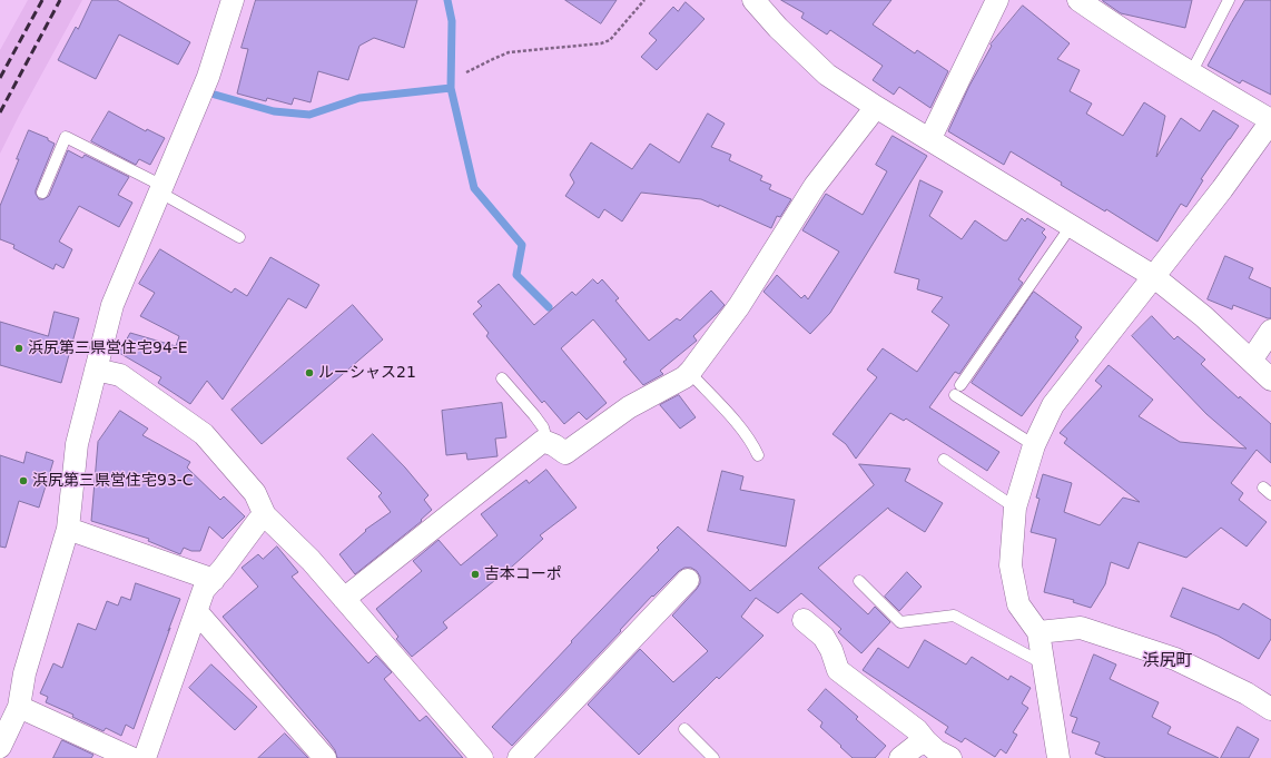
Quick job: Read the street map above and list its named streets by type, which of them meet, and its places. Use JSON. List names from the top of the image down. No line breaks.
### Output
{"districts":["浜尻町"],"places":["浜尻第三県営住宅94-E","ルーシャス21","浜尻第三県営住宅93-C","吉本コーポ"]}
